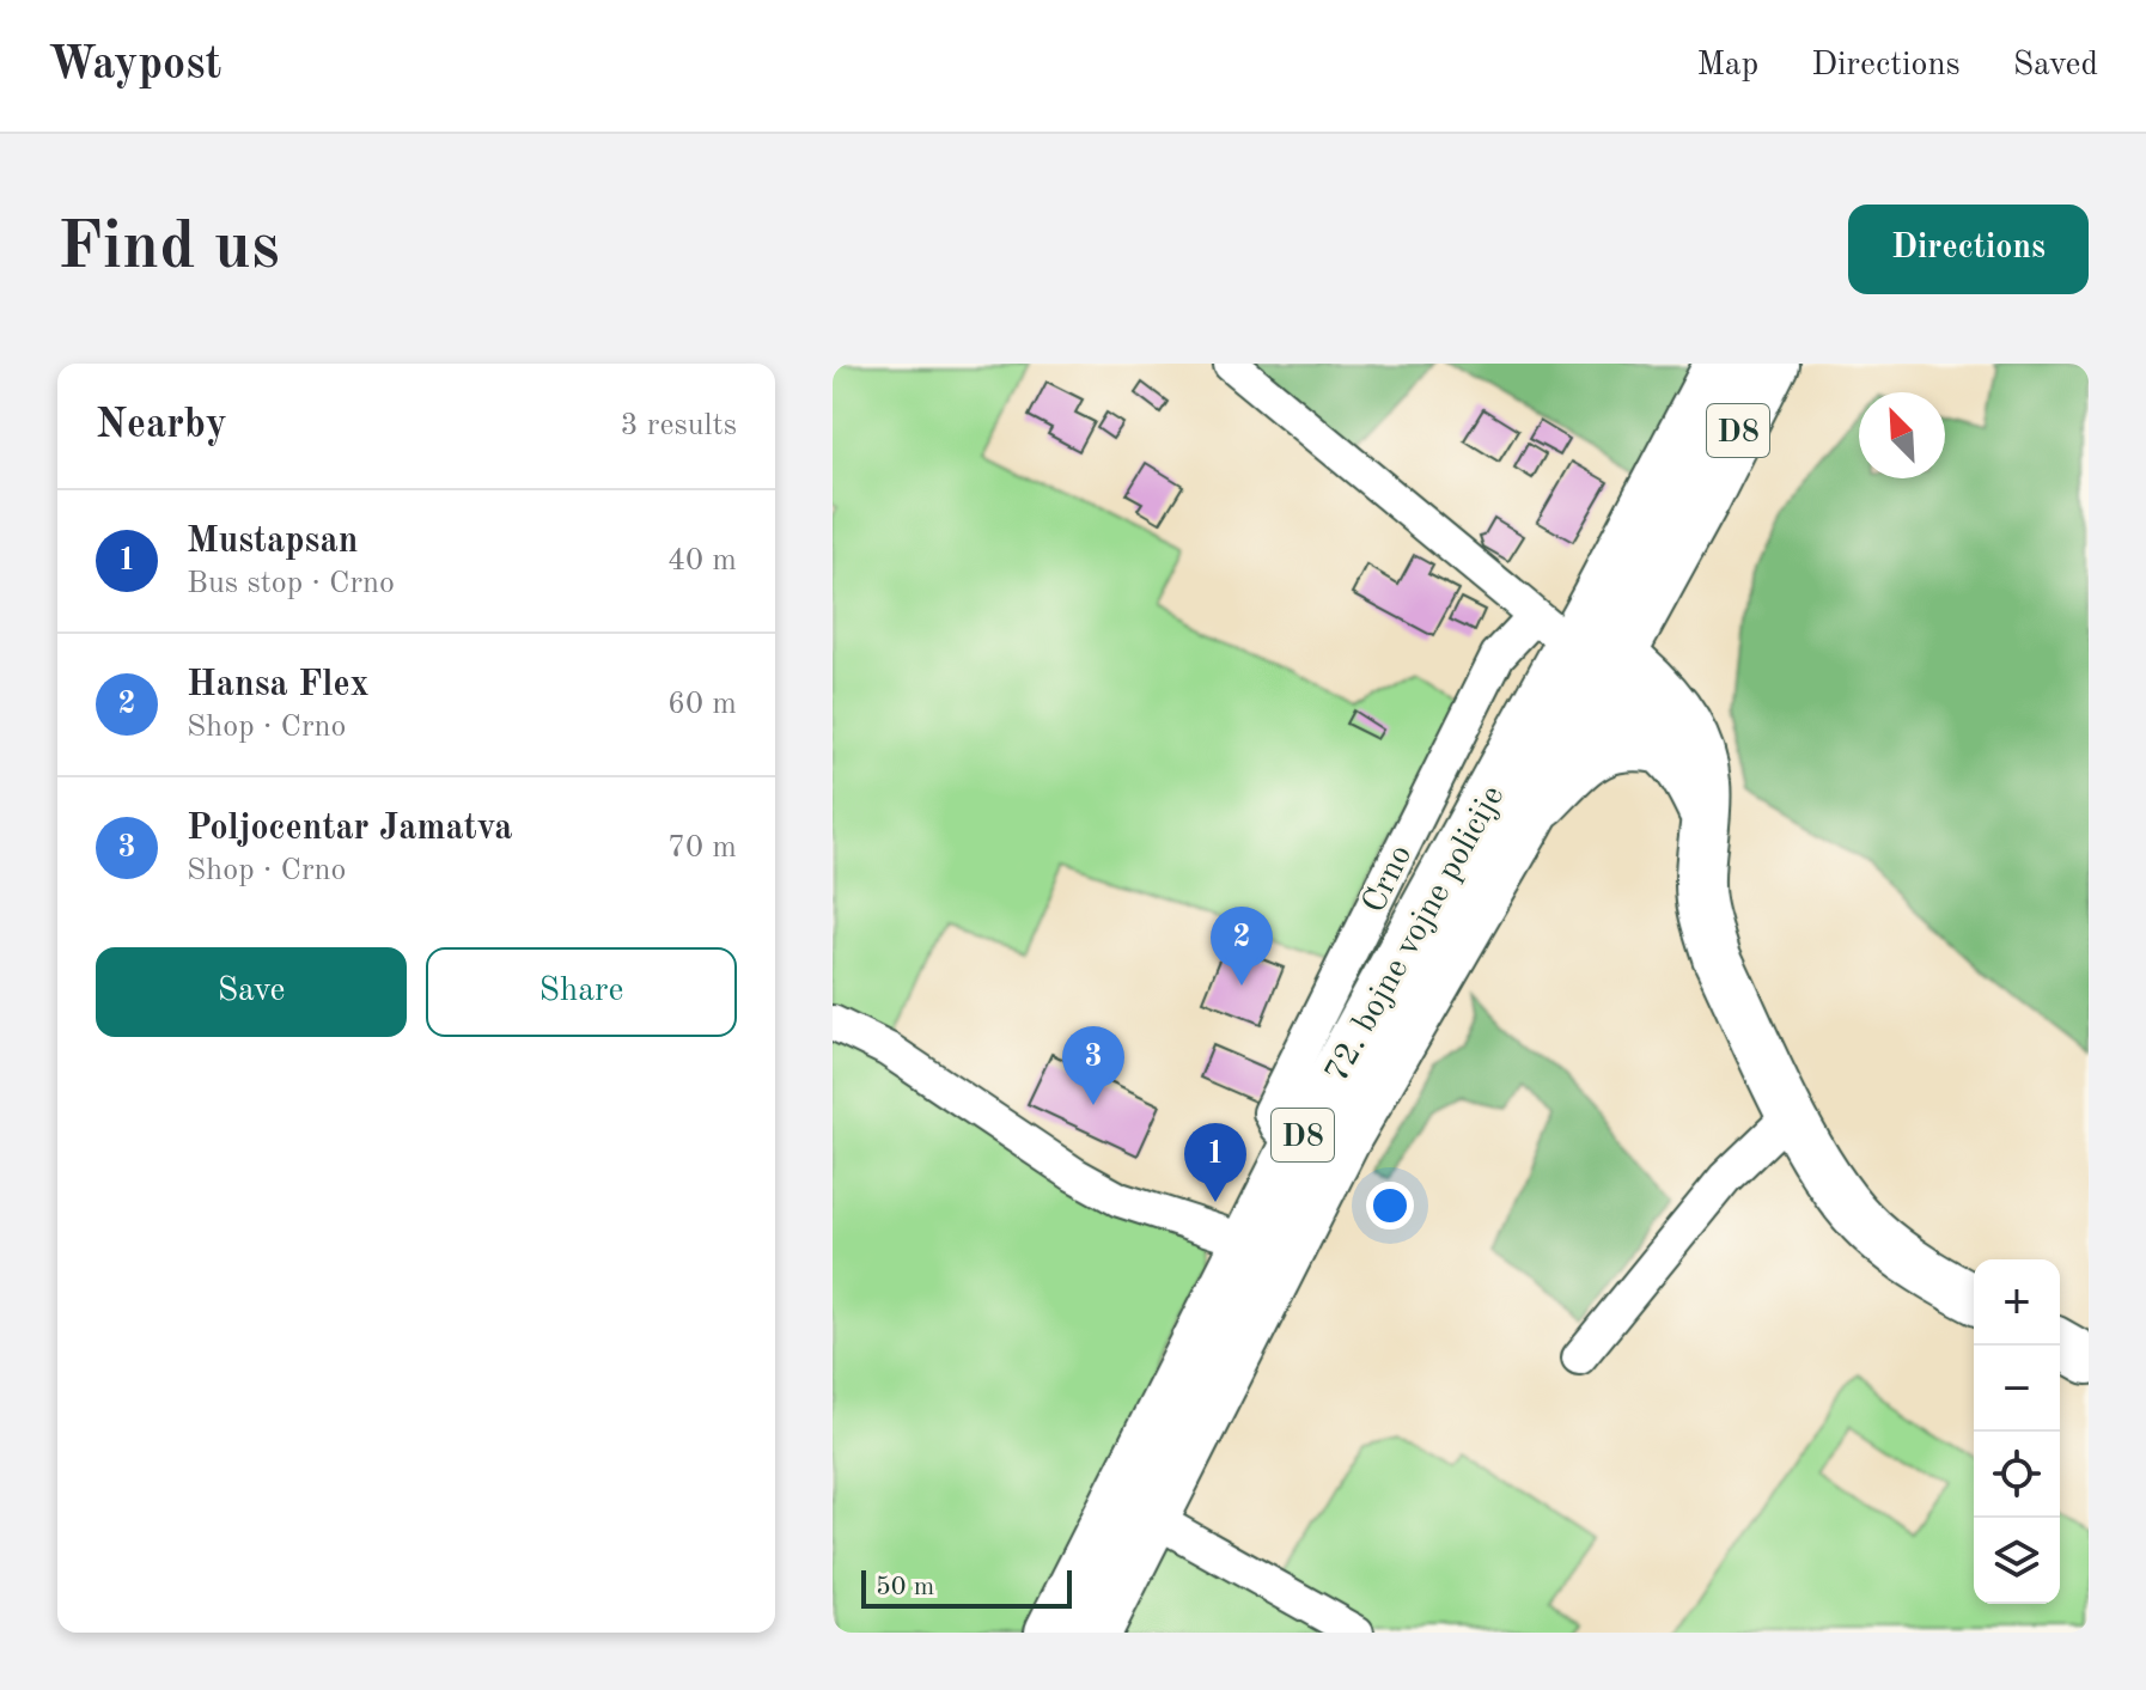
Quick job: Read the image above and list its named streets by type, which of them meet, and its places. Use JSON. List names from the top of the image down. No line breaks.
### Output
{"streets":{"main road":["D8","72. bojne vojne policije"]},"crossings":[["D8","72. bojne vojne policije"]],"scale_bar":"50 m","north":"top left","page":{"header":"Waypost","nav":["Map","Directions","Saved"],"buttons":["Directions",["Save","Share"]],"title":"Find us","heading":["Nearby","3 results"],"list":[{"mark":"1","name":"Mustapsan","note":"Bus stop · Crno","value":"40 m"},{"mark":"2","name":"Hansa Flex","note":"Shop · Crno","value":"60 m"},{"mark":"3","name":"Poljocentar Jamatva","note":"Shop · Crno","value":"70 m"}],"pins":["2","3","1"],"map_buttons":["+","−"],"scale":"50 m"}}
